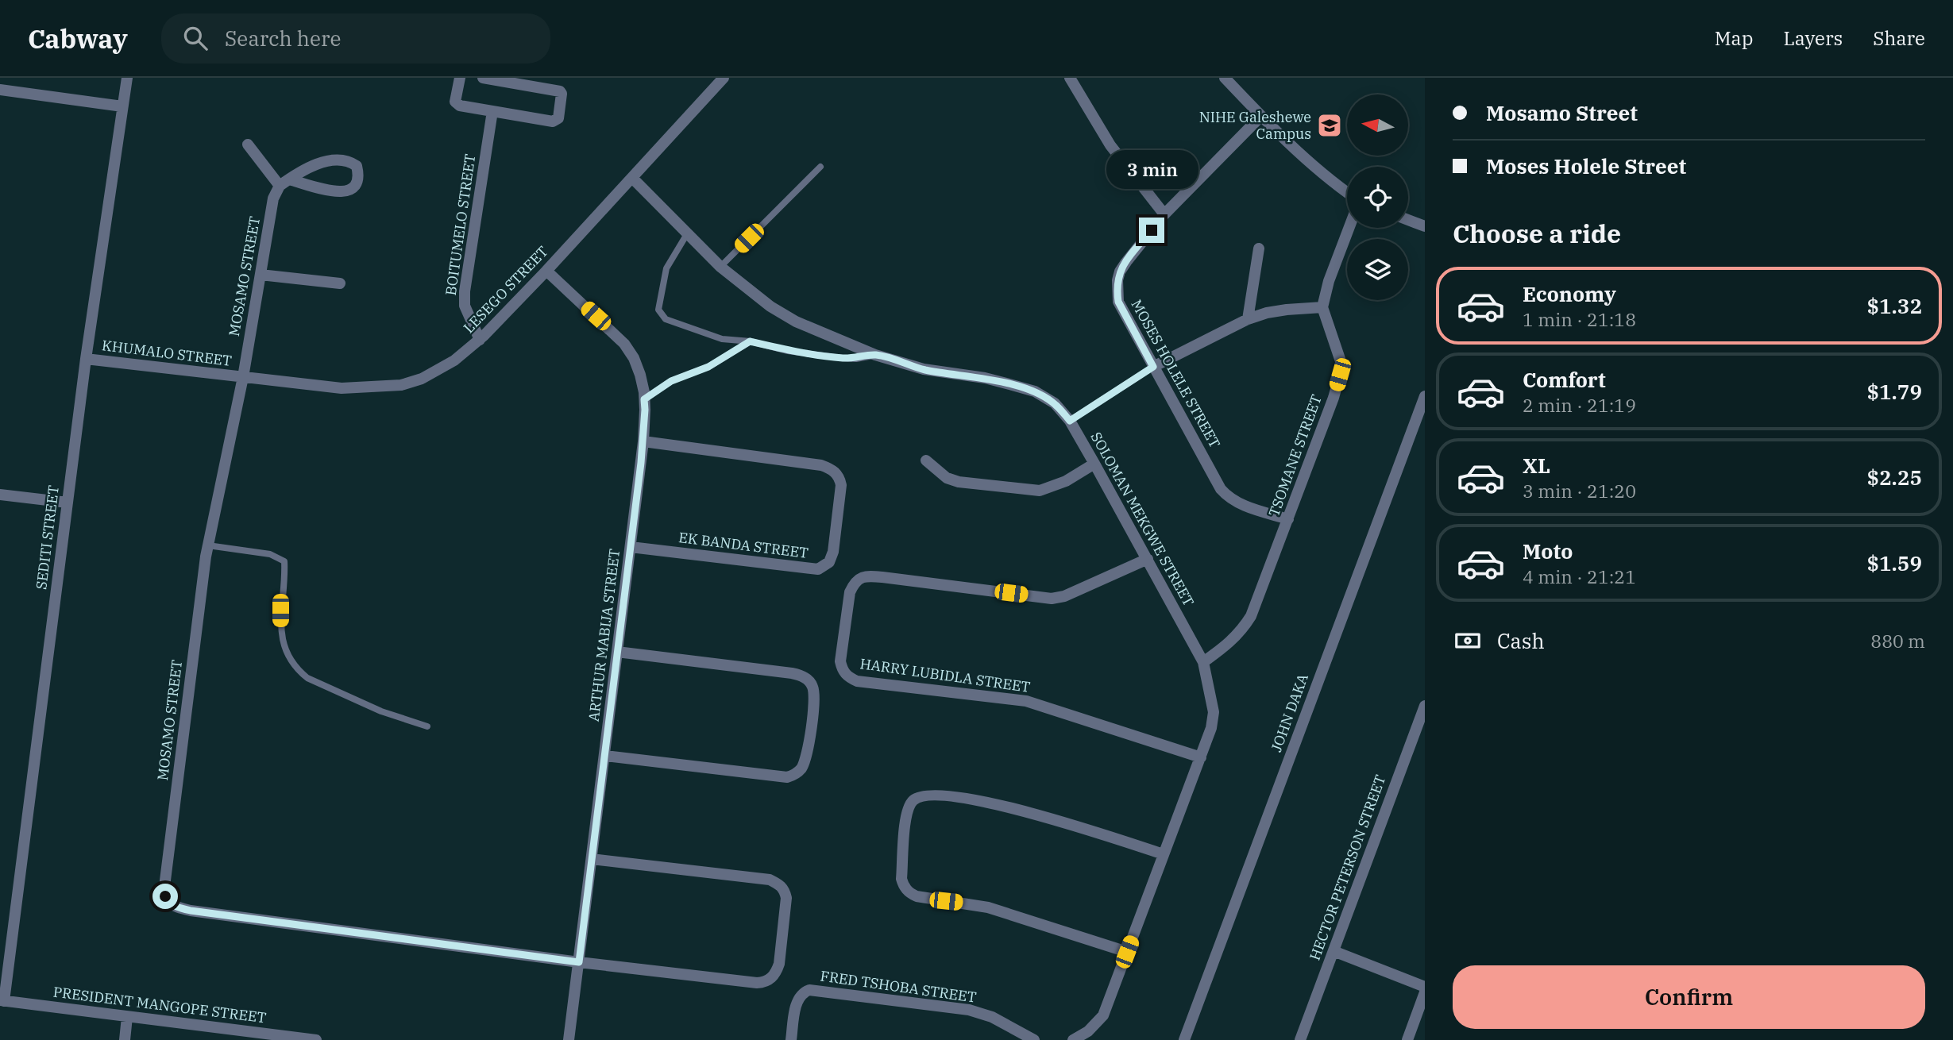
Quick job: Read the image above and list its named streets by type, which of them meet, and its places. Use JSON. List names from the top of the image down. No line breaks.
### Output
{"streets":{"street":["BOITUMELO STREET","MOSAMO STREET","LESEGO STREET","KHUMALO STREET","MOSES HOLELE STREET","TSOMANE STREET","SOLOMAN MEKGWE STREET","SEDITI STREET","EK BANDA STREET","ARTHUR MABIJA STREET","HARRY LUBIDLA STREET","JOHN DAKA","HECTOR PETERSON STREET","FRED TSHOBA STREET","PRESIDENT MANGOPE STREET"]},"crossings":[["BOITUMELO STREET","LESEGO STREET"],["MOSAMO STREET","LESEGO STREET"],["MOSAMO STREET","KHUMALO STREET"],["MOSAMO STREET","ARTHUR MABIJA STREET"],["LESEGO STREET","KHUMALO STREET"],["LESEGO STREET","SOLOMAN MEKGWE STREET"],["LESEGO STREET","ARTHUR MABIJA STREET"],["KHUMALO STREET","SEDITI STREET"],["MOSES HOLELE STREET","TSOMANE STREET"],["TSOMANE STREET","SOLOMAN MEKGWE STREET"],["SOLOMAN MEKGWE STREET","HARRY LUBIDLA STREET"],["SEDITI STREET","PRESIDENT MANGOPE STREET"],["EK BANDA STREET","ARTHUR MABIJA STREET"]],"places":{"school or university":["NIHE Galeshewe Campus"]},"north":"left","page":{"header":"Cabway","search":"Search here","nav":["Map","Layers","Share"],"banner":["Mosamo Street","Moses Holele Street"],"bubble":"3 min","heading":"Choose a ride","list":[{"name":"Economy","note":"1 min · 21:18","value":"$1.32"},{"name":"Comfort","note":"2 min · 21:19","value":"$1.79"},{"name":"XL","note":"3 min · 21:20","value":"$2.25"},{"name":"Moto","note":"4 min · 21:21","value":"$1.59"}],"pay":["Cash","880 m"],"buttons":"Confirm"}}
